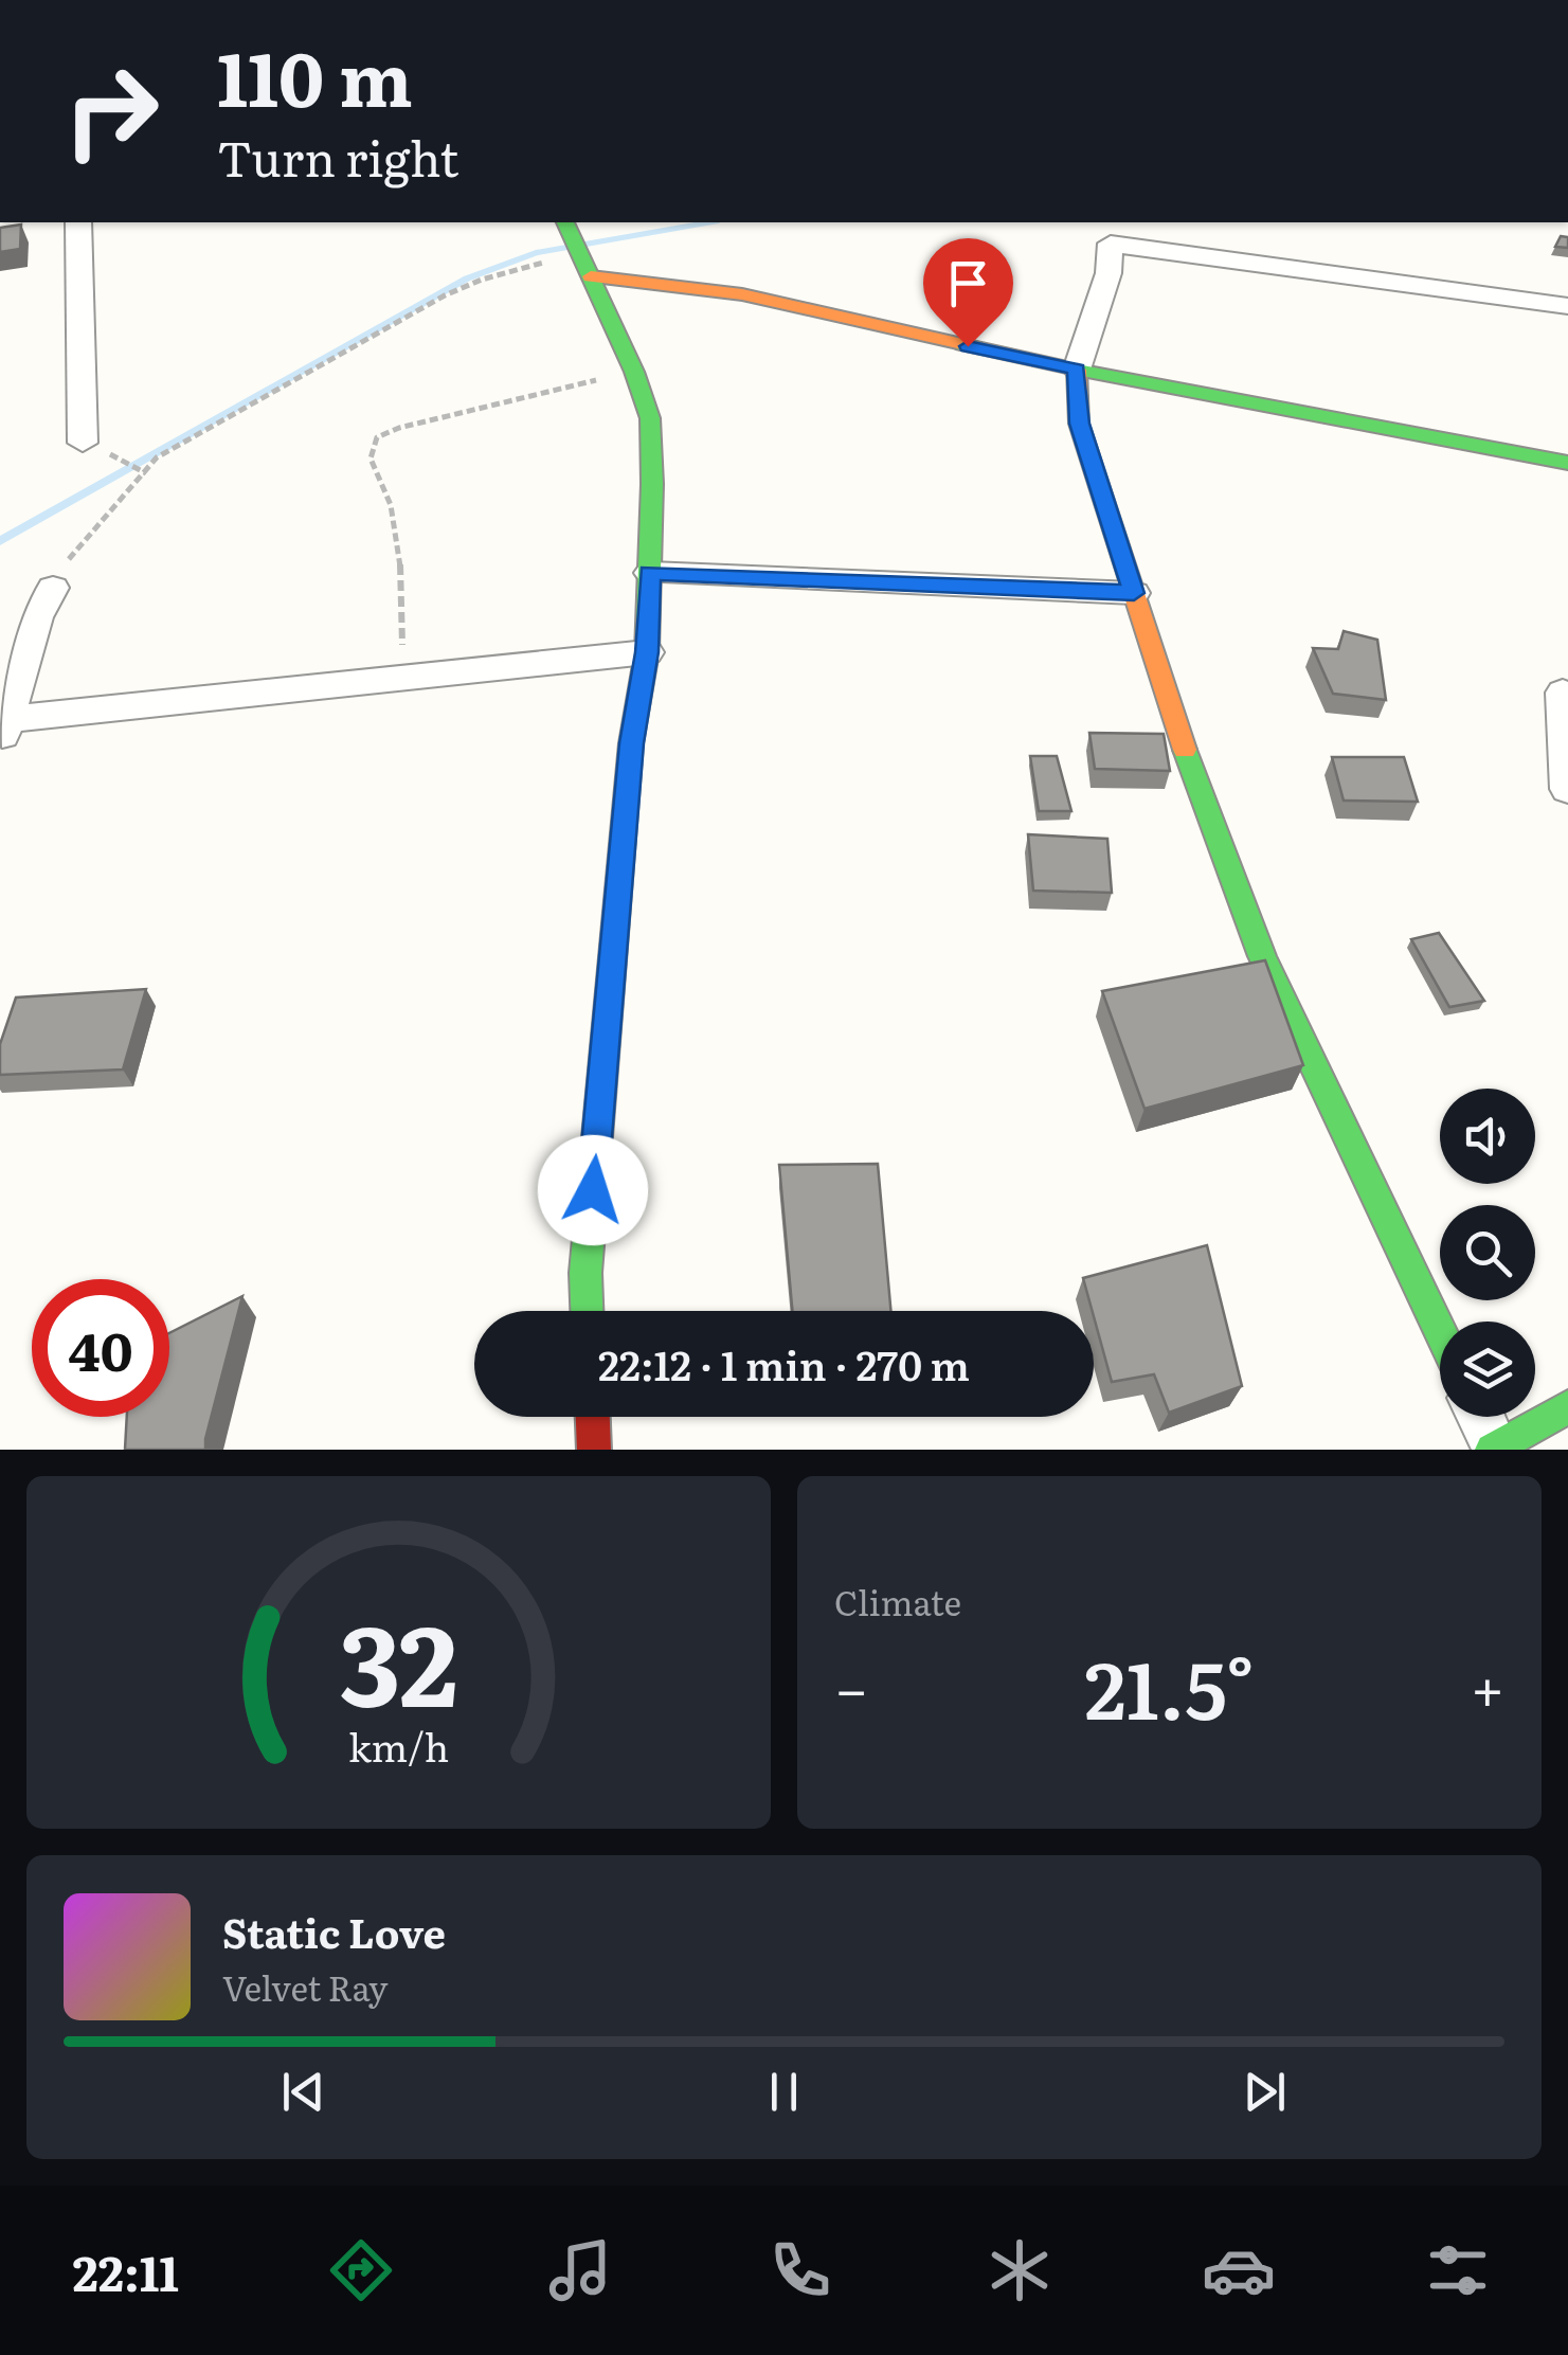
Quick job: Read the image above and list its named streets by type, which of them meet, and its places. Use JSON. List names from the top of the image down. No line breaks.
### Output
{"page":{"turn":["110 m","Turn right"],"limit":"40","trip":"22:12 · 1 min · 270 m","tile":"Climate","heat":["−","21.5°","+"],"song":["Static Love","Velvet Ray"],"tabs":"22:11","gauge":["32","km/h"]}}
